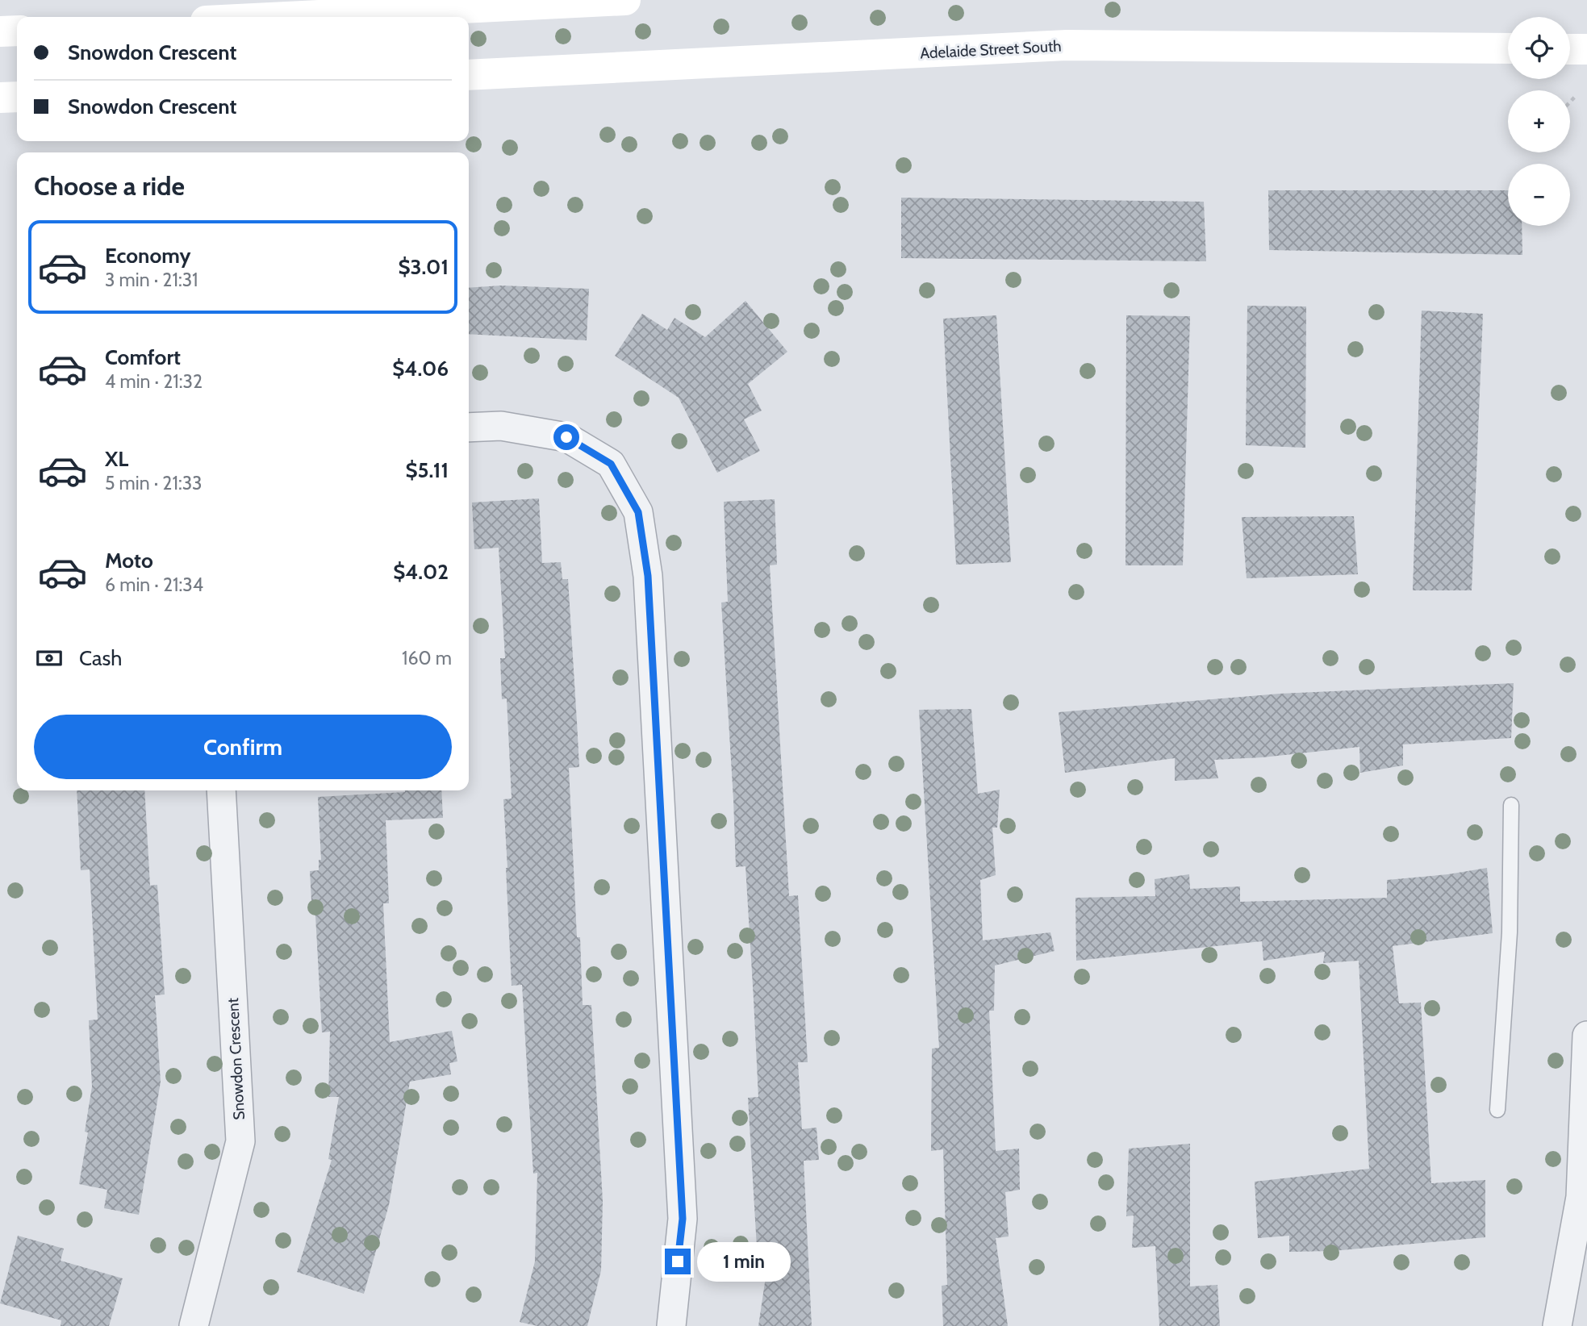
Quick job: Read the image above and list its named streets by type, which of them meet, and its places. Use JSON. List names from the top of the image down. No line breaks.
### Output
{"streets":{"street":["Adelaide Street South","Snowdon Crescent"]},"page":{"map_buttons":["+","−"],"banner":["Snowdon Crescent","Snowdon Crescent"],"heading":"Choose a ride","list":[{"name":"Economy","note":"3 min · 21:31","value":"$3.01"},{"name":"Comfort","note":"4 min · 21:32","value":"$4.06"},{"name":"XL","note":"5 min · 21:33","value":"$5.11"},{"name":"Moto","note":"6 min · 21:34","value":"$4.02"}],"pay":["Cash","160 m"],"buttons":"Confirm","bubble":"1 min"}}
